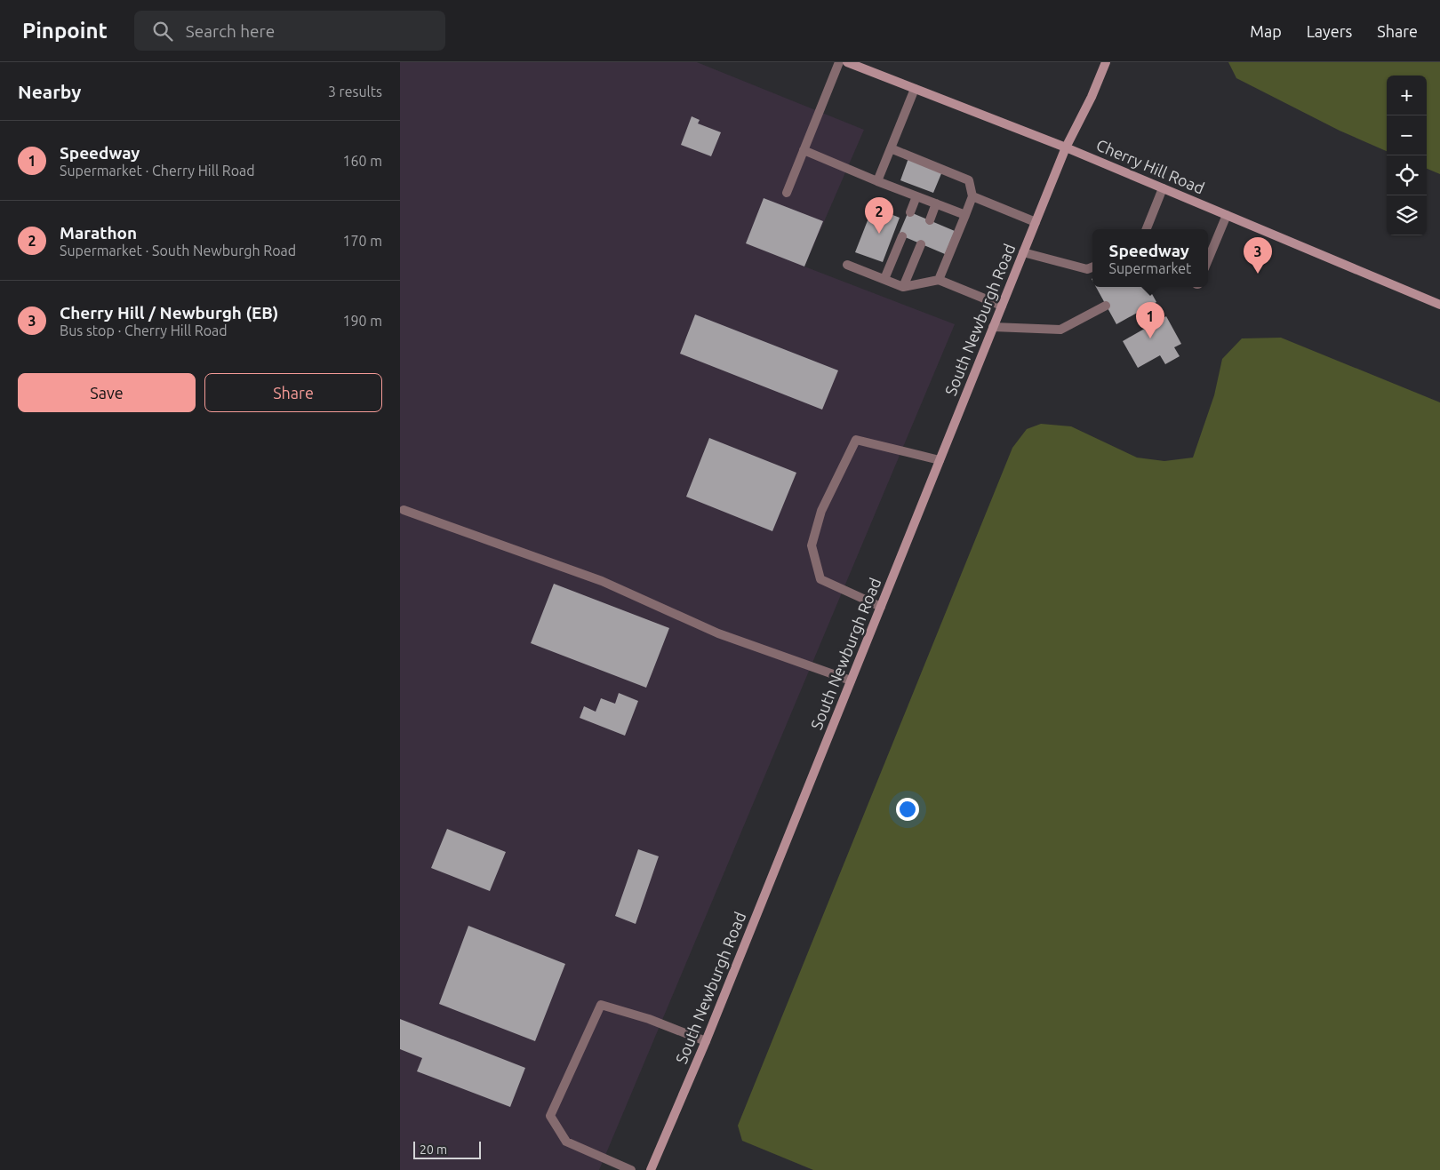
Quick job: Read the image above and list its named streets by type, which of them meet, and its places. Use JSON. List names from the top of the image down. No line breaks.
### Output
{"streets":{"main road":["Cherry Hill Road","South Newburgh Road"]},"crossings":[["Cherry Hill Road","South Newburgh Road"]],"scale_bar":"20 m","page":{"header":"Pinpoint","search":"Search here","nav":["Map","Layers","Share"],"heading":["Nearby","3 results"],"map_buttons":["+","−"],"list":[{"mark":"1","name":"Speedway","note":"Supermarket · Cherry Hill Road","value":"160 m"},{"mark":"2","name":"Marathon","note":"Supermarket · South Newburgh Road","value":"170 m"},{"mark":"3","name":"Cherry Hill / Newburgh (EB)","note":"Bus stop · Cherry Hill Road","value":"190 m"}],"pins":["2","3","1"],"popup":["Speedway","Supermarket"],"buttons":["Save","Share"],"scale":"20 m"}}
